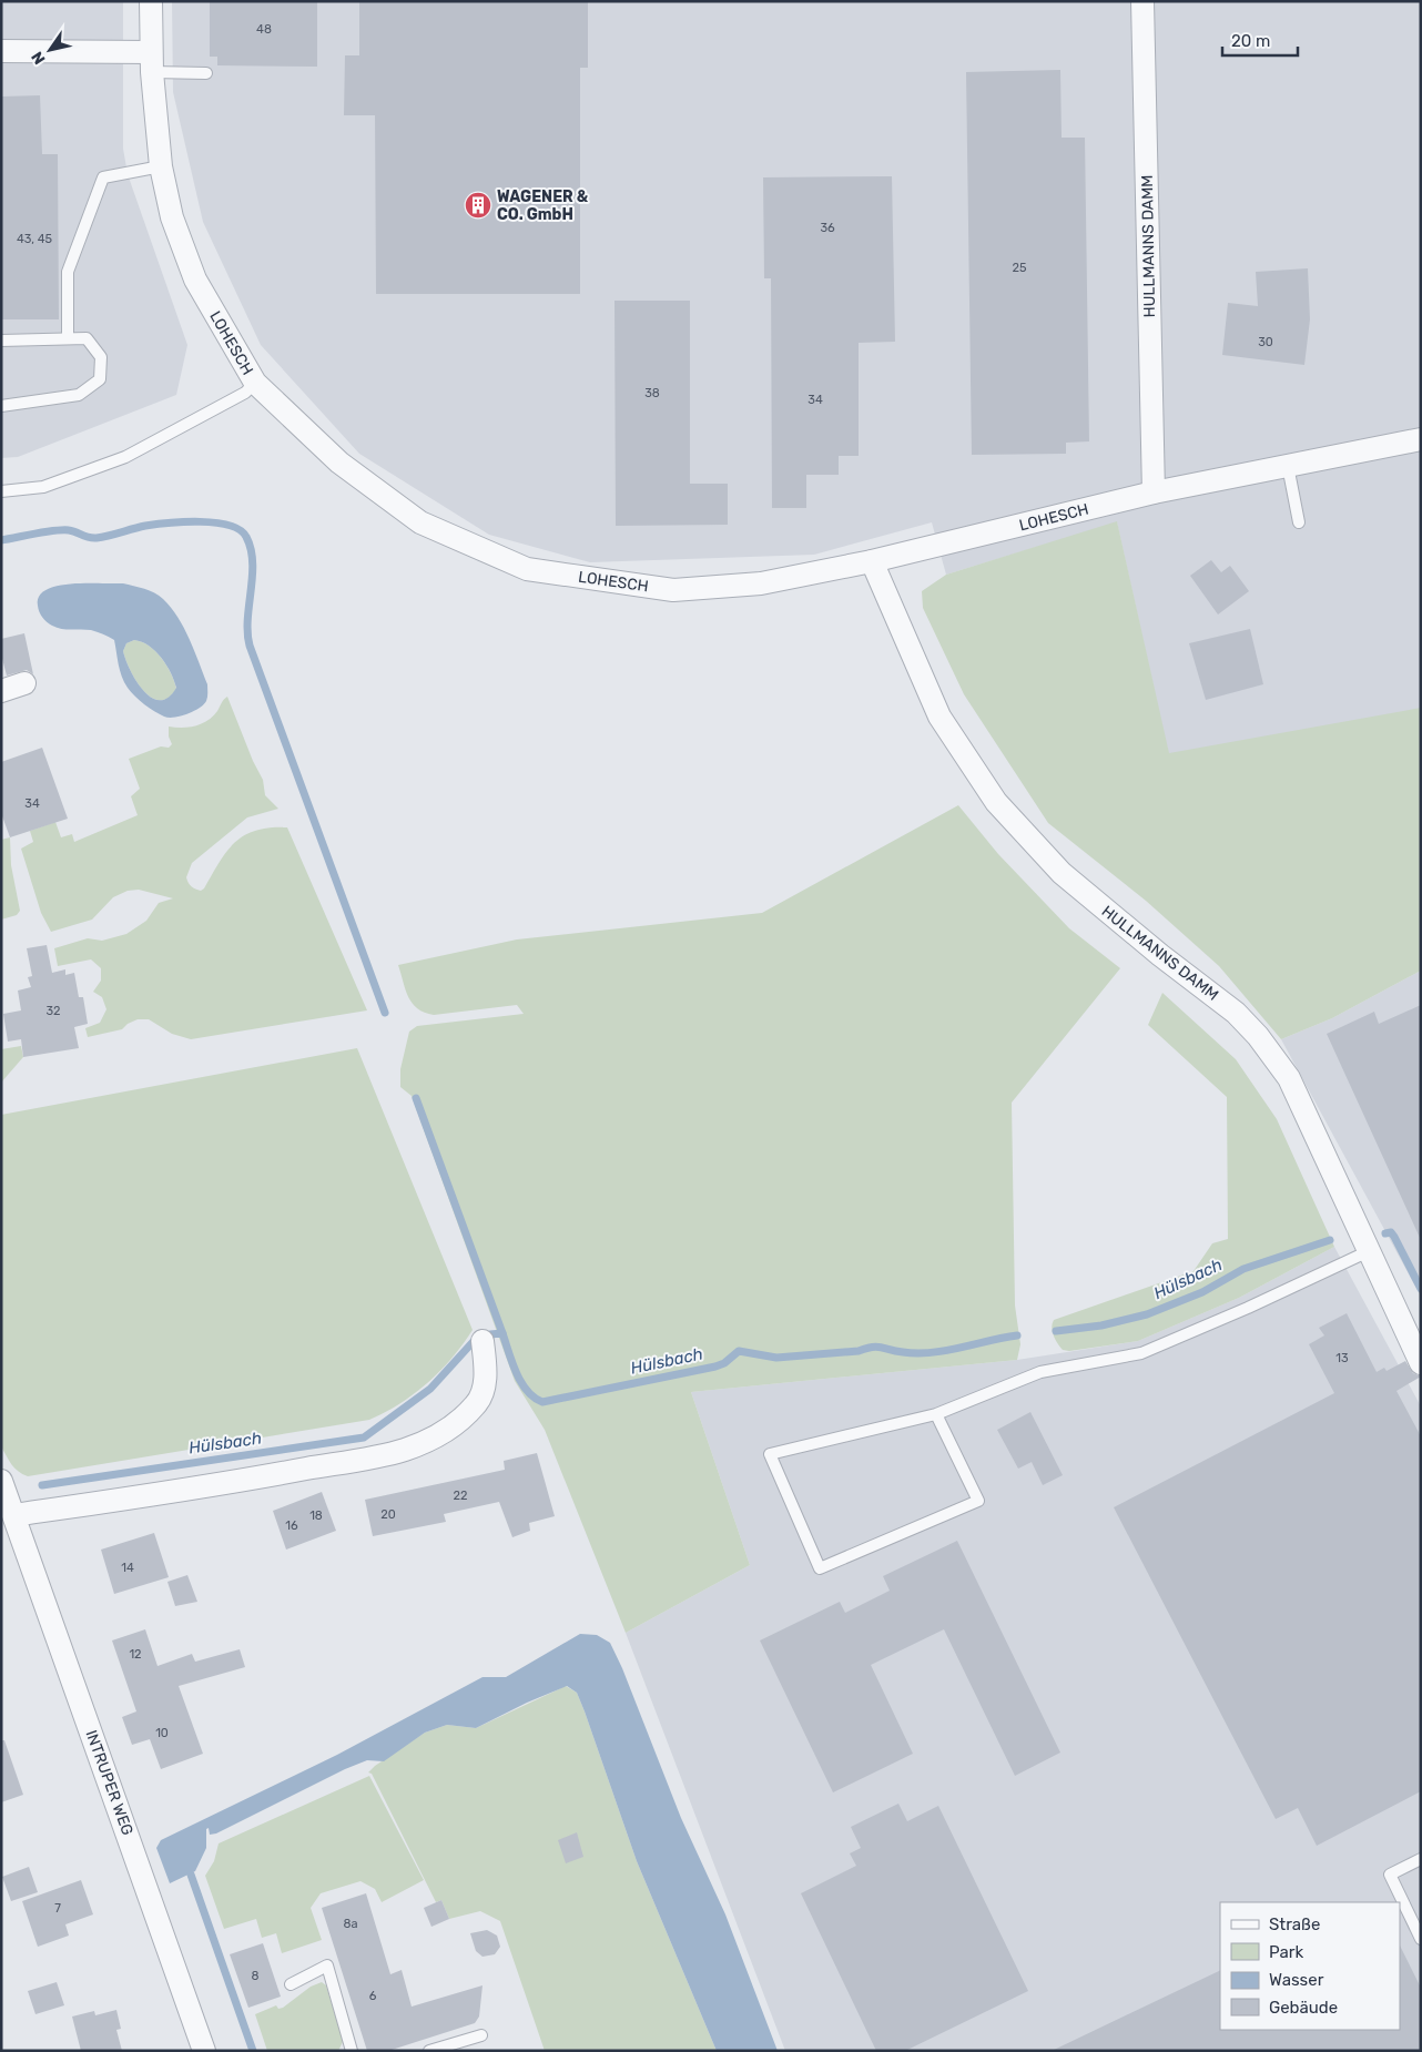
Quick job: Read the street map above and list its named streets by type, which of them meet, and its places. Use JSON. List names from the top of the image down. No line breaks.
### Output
{"streets":{"street":["HULLMANNS DAMM","LOHESCH","INTRUPER WEG"]},"crossings":[["HULLMANNS DAMM","LOHESCH"]],"water":["Hülsbach"],"places":{"building":["WAGENER & CO. GmbH"]},"house_numbers":["48","36","43, 45","25","30","38","34","34","32","13","22","20","18","16","14","12","10","7","8a","8","6"],"legend":["Straße","Park","Wasser","Gebäude"],"scale_bar":"20 m","north":"bottom left"}
